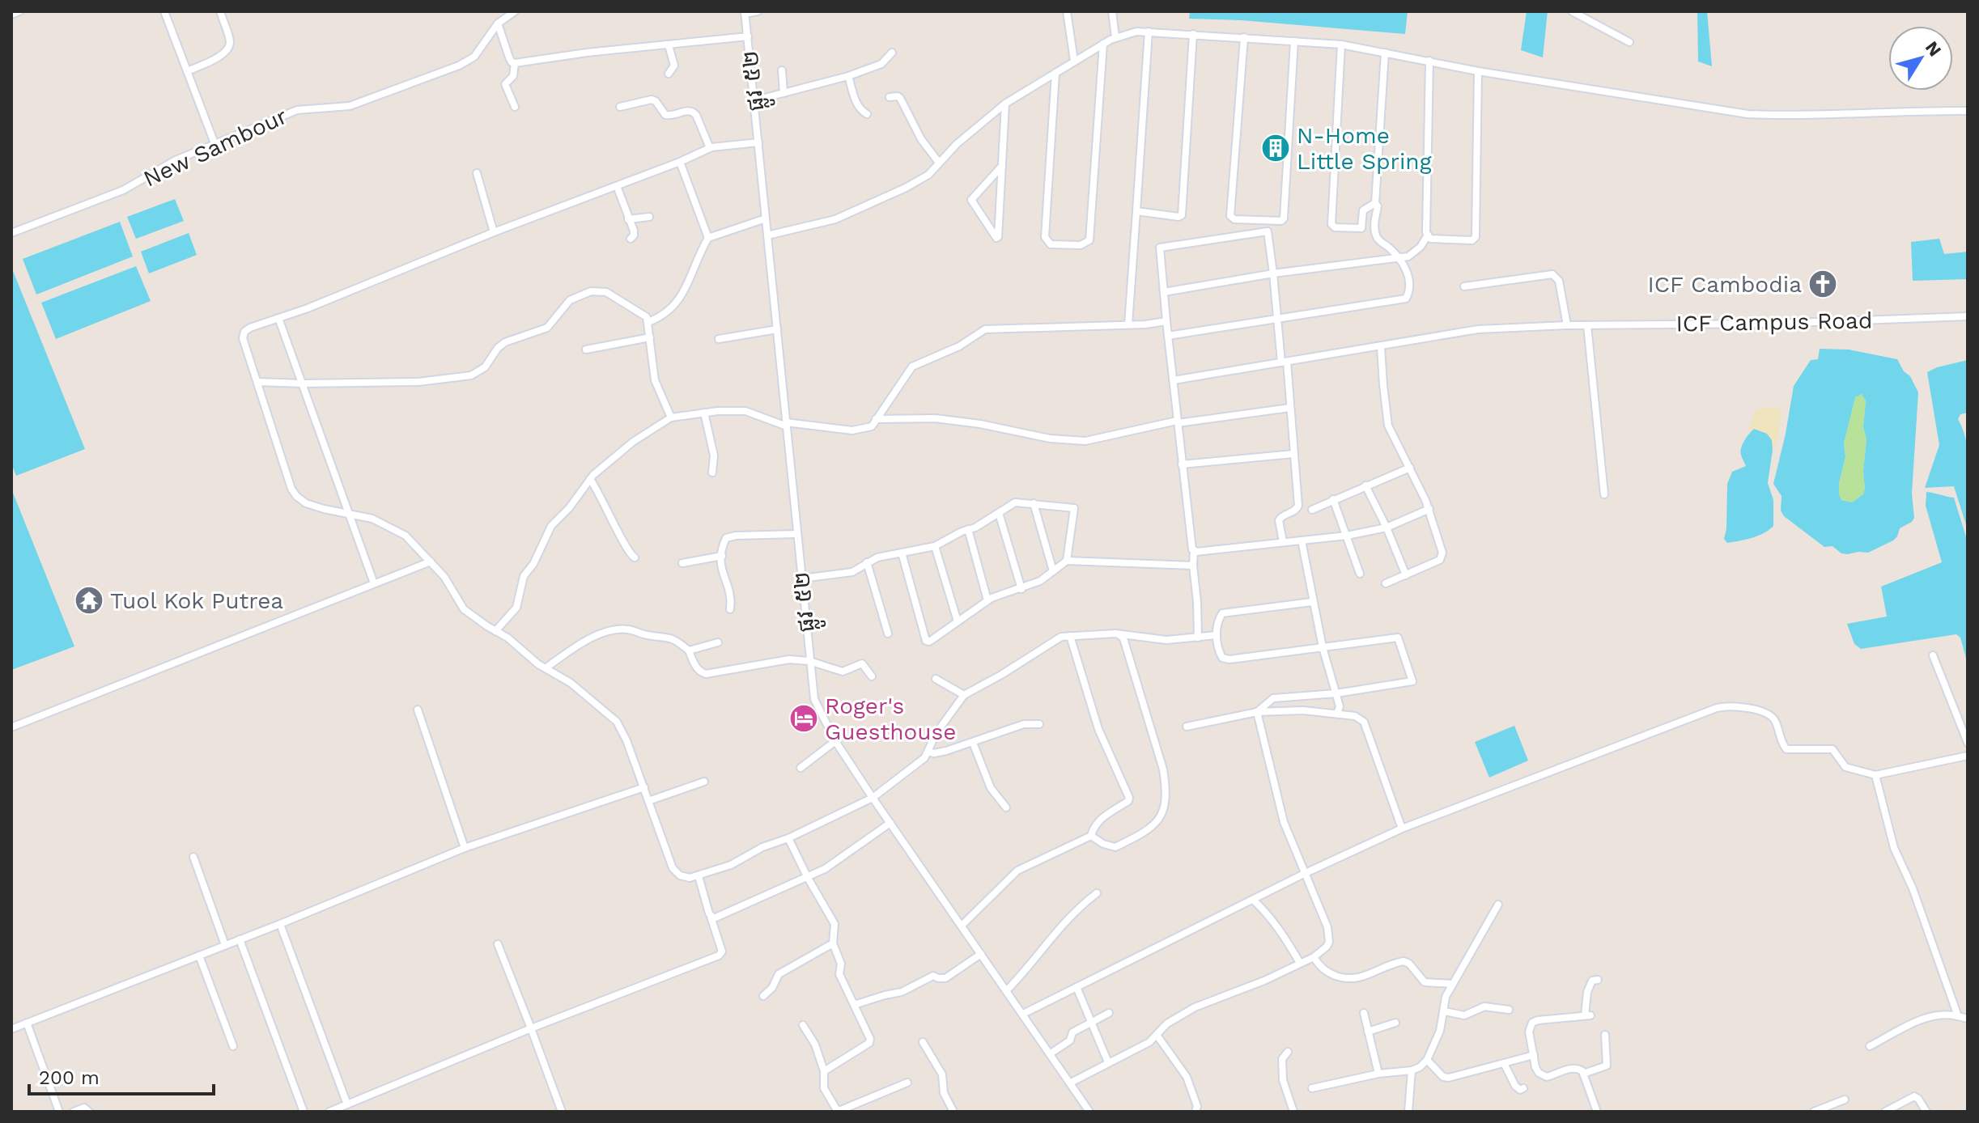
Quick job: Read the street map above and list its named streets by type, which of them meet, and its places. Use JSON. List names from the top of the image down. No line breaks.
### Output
{"streets":{"street":["ផ្លូវ ៥២","New Sambour","ICF Campus Road"]},"places":{"building":["N-Home Little Spring"],"church":["ICF Cambodia"],"temple":["Tuol Kok Putrea"],"hotel":["Roger's Guesthouse"]},"scale_bar":"200 m","north":"top right"}
